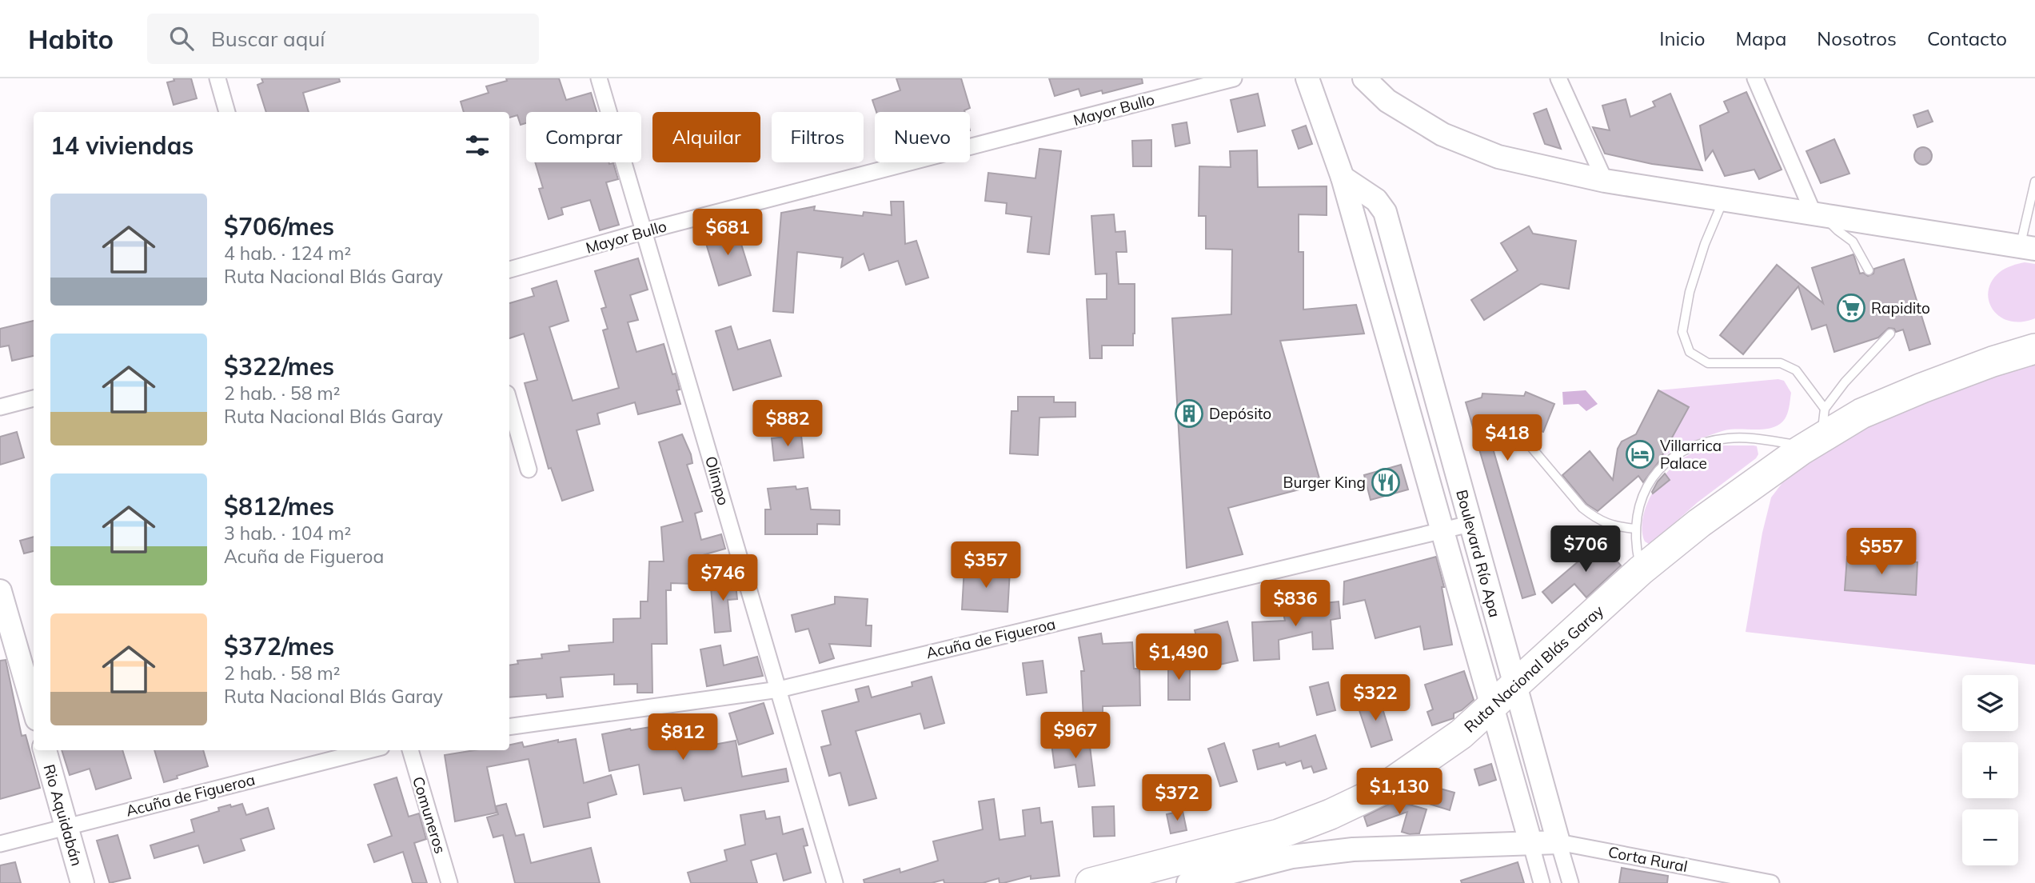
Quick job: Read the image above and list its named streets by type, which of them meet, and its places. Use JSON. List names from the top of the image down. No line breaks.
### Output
{"streets":{"highway":["Ruta Nacional Blás Garay"],"main road":["Boulevard Río Apa","Rio Aquidabán"],"street":["Mayor Bullo","Olimpo","Acuña de Figueroa","Comuneros","Corta Rural"]},"crossings":[["Mayor Bullo","Olimpo"],["Olimpo","Acuña de Figueroa"],["Boulevard Río Apa","Acuña de Figueroa"],["Boulevard Río Apa","Ruta Nacional Blás Garay"],["Boulevard Río Apa","Corta Rural"],["Acuña de Figueroa","Rio Aquidabán"]],"places":{"supermarket":["Rapidito"],"building":["Depósito"],"hotel":["Villarrica Palace"],"restaurant":["Burger King"]},"page":{"header":"Habito","search":"Buscar aquí","nav":["Inicio","Mapa","Nosotros","Contacto"],"chip":["Comprar","Alquilar","Filtros","Nuevo"],"heading":"14 viviendas","list":[{"name":"$706/mes","note":"4 hab. · 124 m² · Ruta Nacional Blás Garay"},{"name":"$322/mes","note":"2 hab. · 58 m² · Ruta Nacional Blás Garay"},{"name":"$812/mes","note":"3 hab. · 104 m² · Acuña de Figueroa"},{"name":"$372/mes","note":"2 hab. · 58 m² · Ruta Nacional Blás Garay"}],"price":["$681","$882","$418","$706","$557","$357","$746","$836","$1,490","$322","$967","$812","$1,130","$372"],"map_buttons":["+","−"]}}
